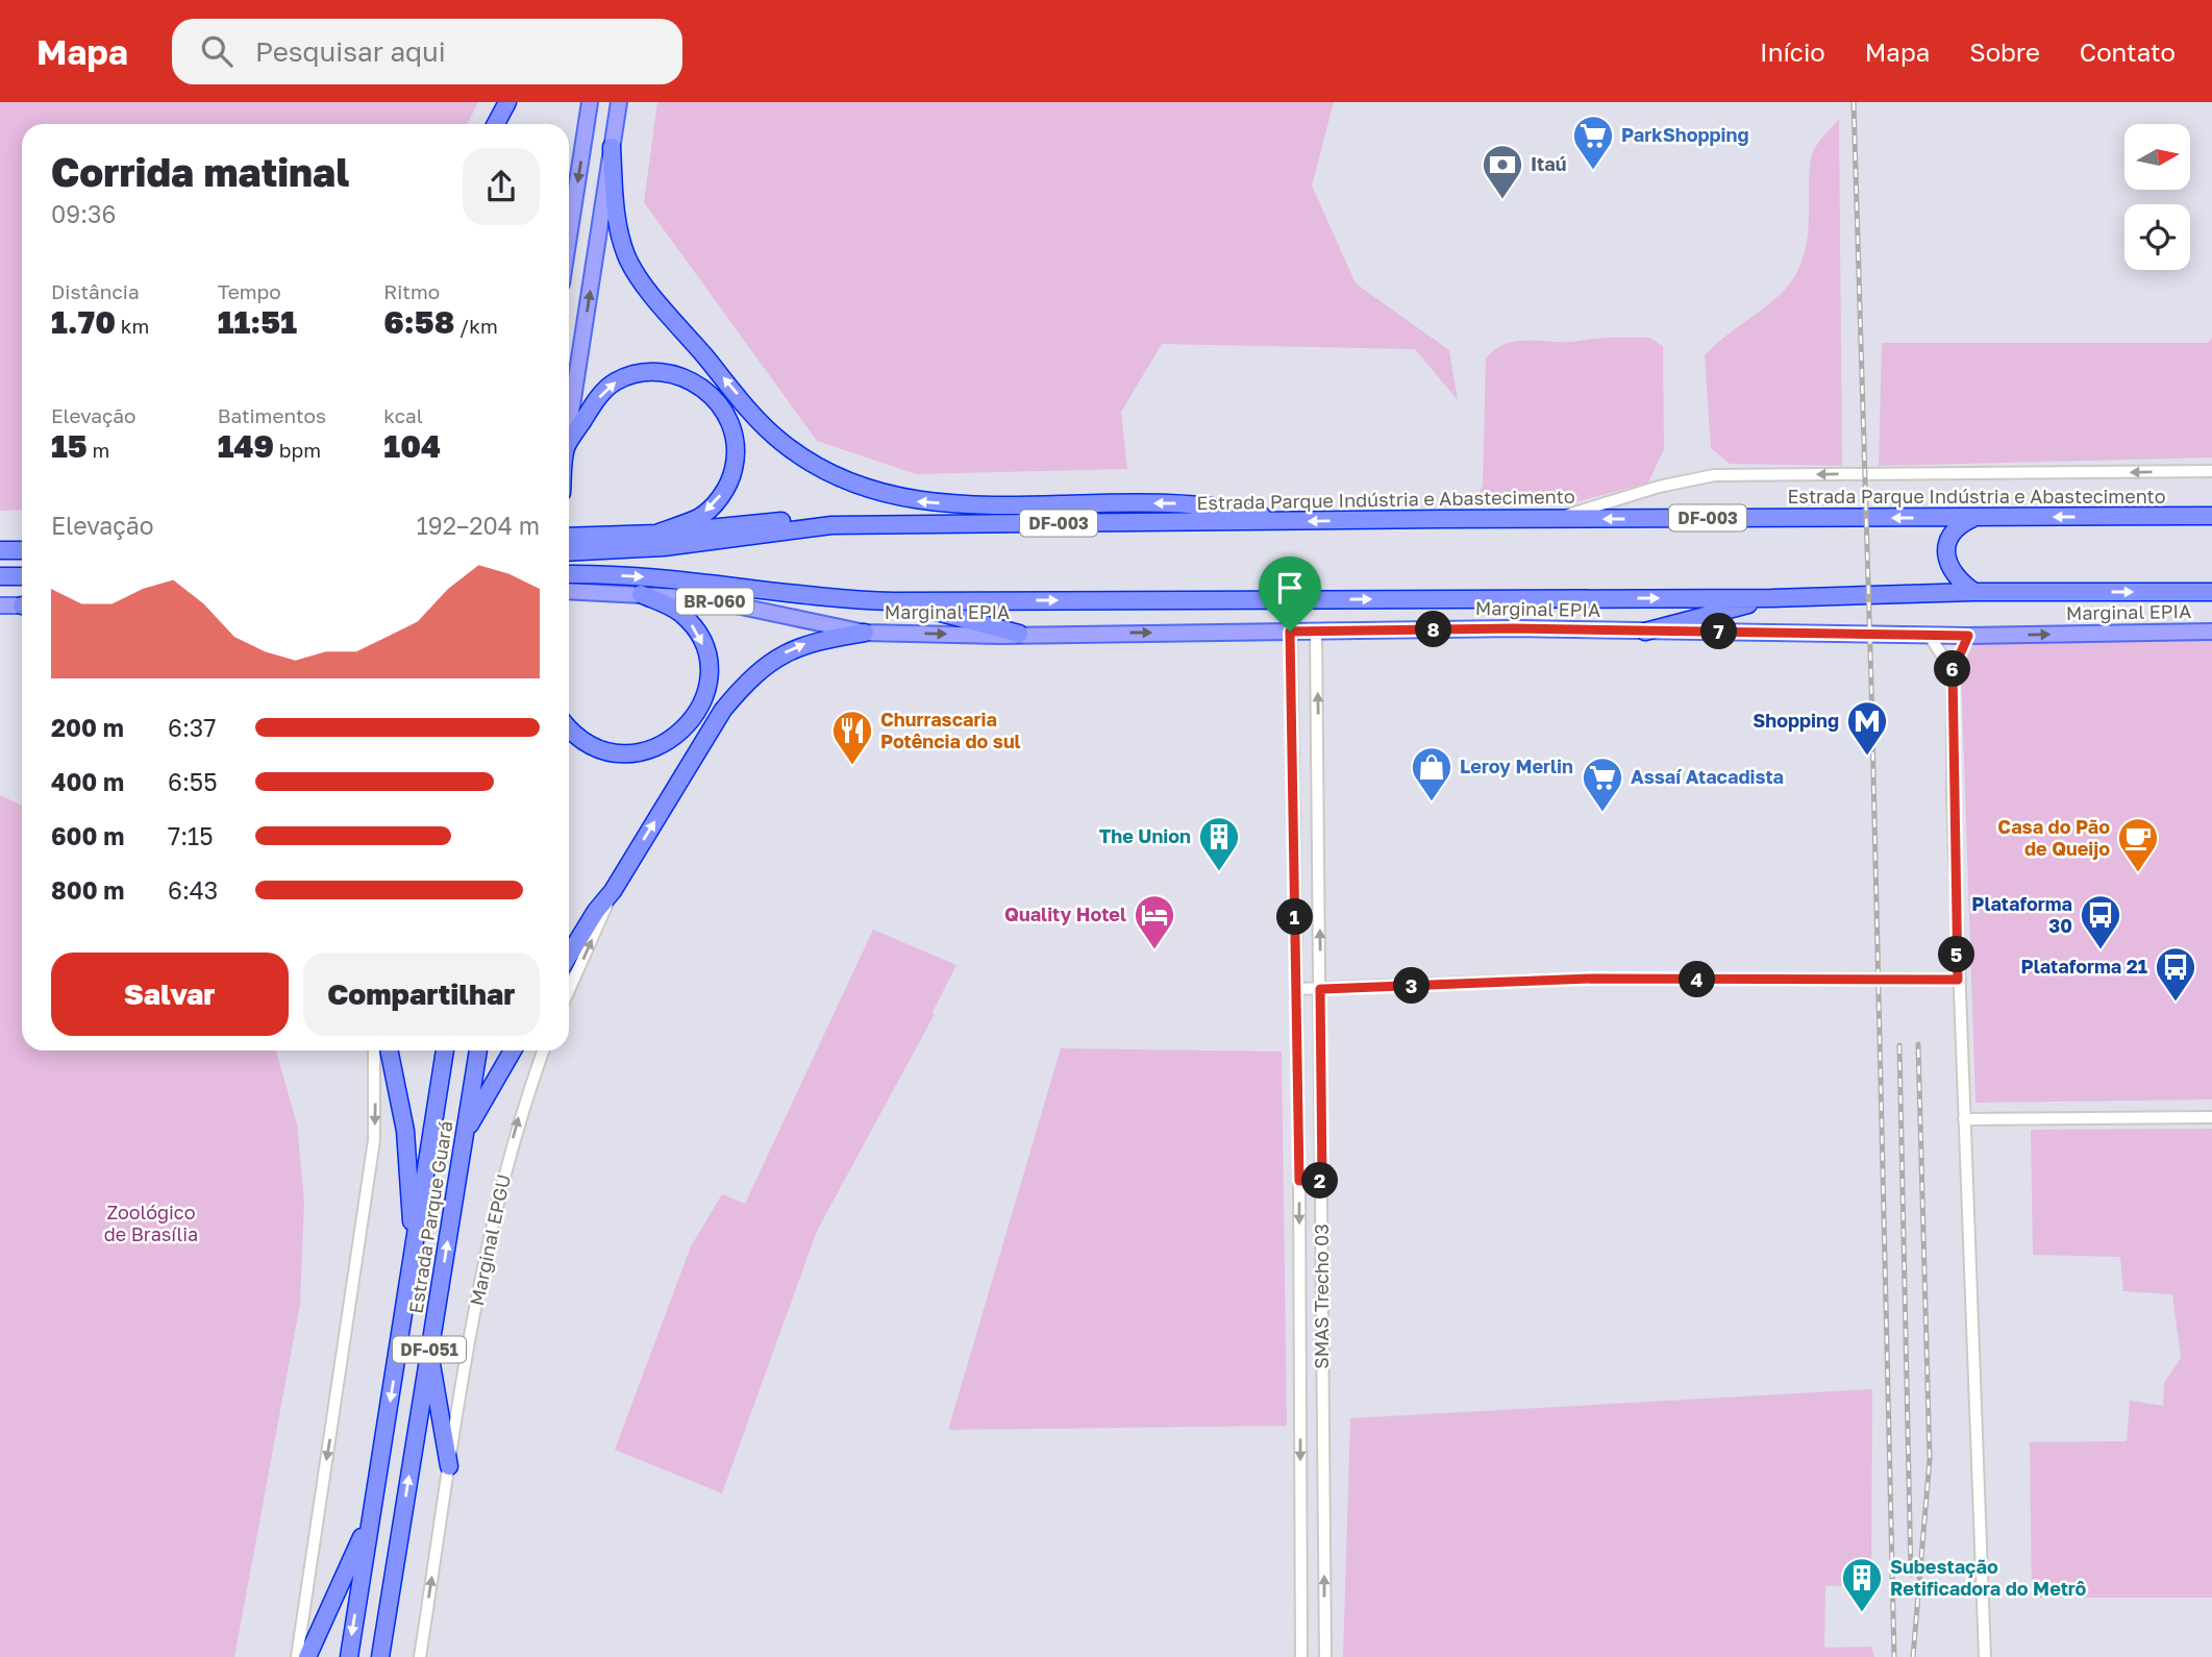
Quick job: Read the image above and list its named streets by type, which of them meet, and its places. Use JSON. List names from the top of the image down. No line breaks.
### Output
{"streets":{"highway":["Estrada Parque Indústria e Abastecimento","DF-003","Estrada Parque Guará","DF-051"],"main road":["BR-060","Marginal EPIA"],"street":["Marginal EPGU","SMAS Trecho 03"]},"crossings":[["Marginal EPIA","SMAS Trecho 03"]],"one_way":["Marginal EPIA","Marginal EPGU"],"parks":["Zoológico de Brasília"],"places":{"supermarket":["ParkShopping","Assaí Atacadista"],"bank":["Itaú"],"metro station":["Shopping"],"restaurant":["Churrascaria Potência do sul"],"shop":["Leroy Merlin"],"building":["The Union","Subestação Retificadora do Metrô"],"cafe":["Casa do Pão de Queijo"],"hotel":["Quality Hotel"],"bus stop":["Plataforma 30","Plataforma 21"]},"north":"right","page":{"header":"Mapa","search":"Pesquisar aqui","nav":["Início","Mapa","Sobre","Contato"],"heading":["Corrida matinal","09:36"],"stats":[["Distância","1.70 km"],["Tempo","11:51"],["Ritmo","6:58 /km"],["Elevação","15 m"],["Batimentos","149 bpm"],["kcal","104"]],"chart":["Elevação","192–204 m"],"pins":["8","7","6","1","5","4","3","2"],"list":[{"name":"200 m","note":"6:37"},{"name":"400 m","note":"6:55"},{"name":"600 m","note":"7:15"},{"name":"800 m","note":"6:43"}],"buttons":["Salvar","Compartilhar"]}}
